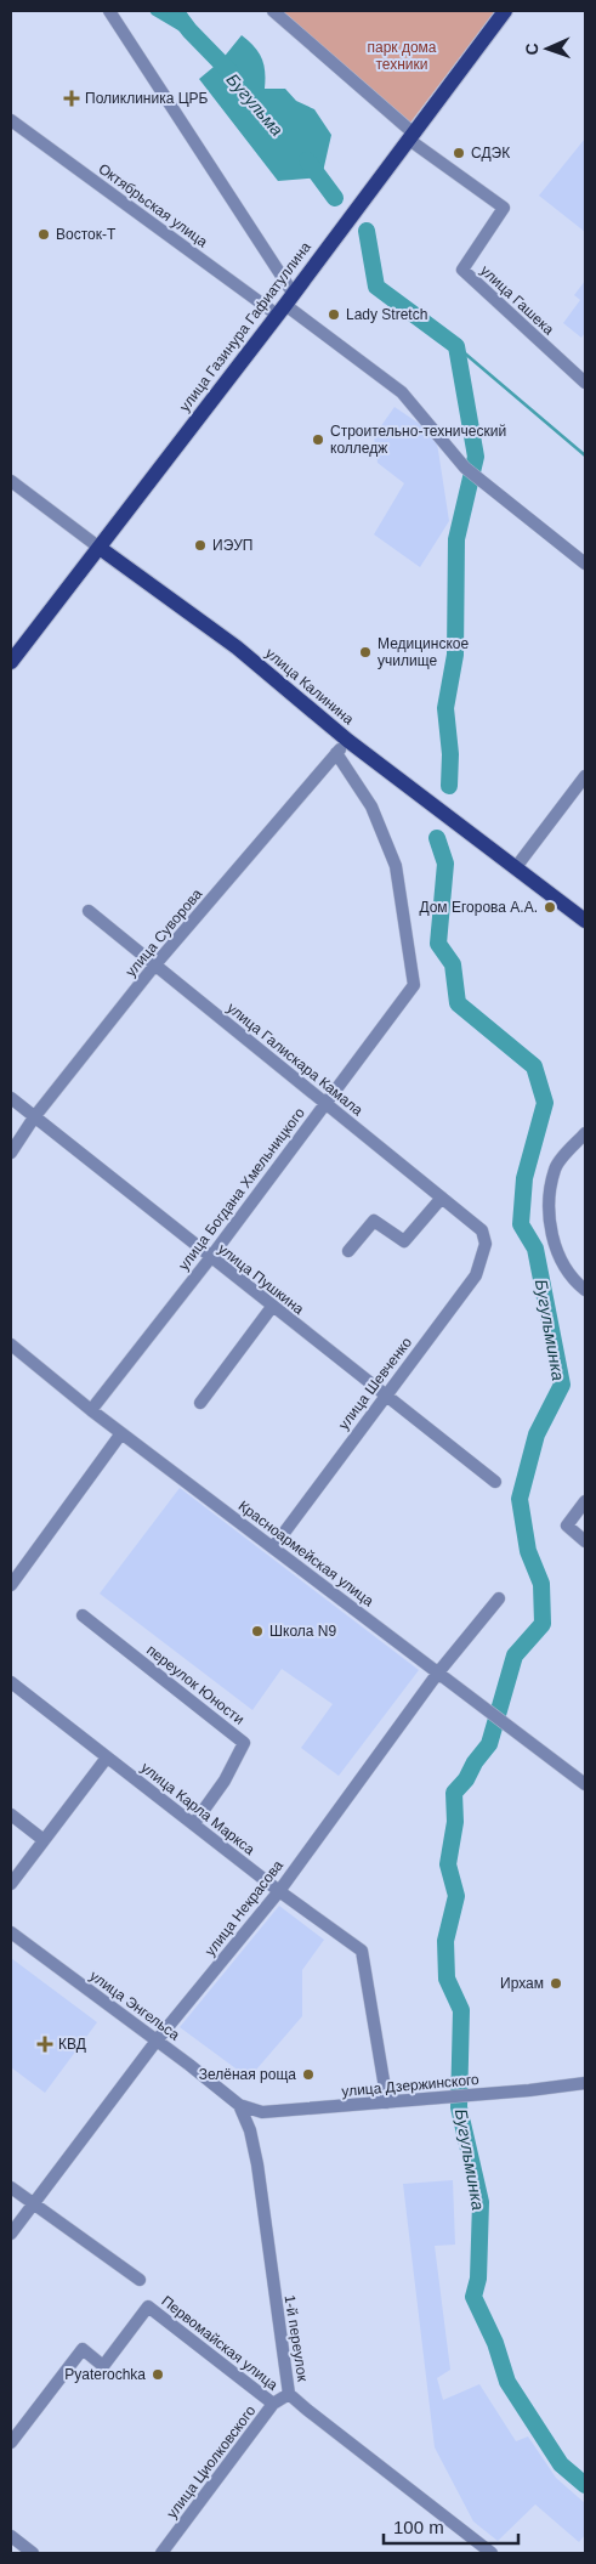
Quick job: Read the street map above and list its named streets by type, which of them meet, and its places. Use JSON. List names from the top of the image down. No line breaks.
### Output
{"streets":{"main road":["улица Газинура Гафиатуллина","улица Калинина"],"street":["Октябрьская улица","улица Гашека","улица Суворова","улица Галискара Камала","улица Богдана Хмельницкого","улица Пушкина","улица Шевченко","Красноармейская улица","переулок Юности","улица Карла Маркса","улица Некрасова","улица Энгельса","улица Дзержинского","1-й переулок","Первомайская улица","улица Циолковского"]},"crossings":[["Октябрьская улица","улица Газинура Гафиатуллина"],["улица Гашека","улица Газинура Гафиатуллина"],["улица Газинура Гафиатуллина","улица Калинина"],["улица Калинина","улица Суворова"],["улица Суворова","улица Галискара Камала"],["улица Суворова","улица Богдана Хмельницкого"],["улица Суворова","улица Пушкина"],["улица Галискара Камала","улица Богдана Хмельницкого"],["улица Галискара Камала","улица Шевченко"],["улица Богдана Хмельницкого","улица Пушкина"],["улица Богдана Хмельницкого","Красноармейская улица"],["улица Пушкина","улица Шевченко"],["улица Шевченко","Красноармейская улица"],["Красноармейская улица","улица Некрасова"],["переулок Юности","улица Карла Маркса"],["улица Карла Маркса","улица Некрасова"],["улица Карла Маркса","улица Дзержинского"],["улица Некрасова","улица Энгельса"],["улица Энгельса","улица Дзержинского"],["улица Энгельса","1-й переулок"],["улица Дзержинского","1-й переулок"],["1-й переулок","улица Циолковского"],["Первомайская улица","улица Циолковского"]],"water":["Бугульма","Бугульминка"],"parks":["парк дома техники"],"places":{"health":["Поликлиника ЦРБ","КВД"],"other":["СДЭК","Восток-Т","Lady Stretch","Строительно-технический колледж","ИЭУП","Медицинское училище","Дом Егорова А.А.","Школа N9","Ирхам","Зелёная роща","Pyaterochka"]},"scale_bar":"100 m","north":"left"}
